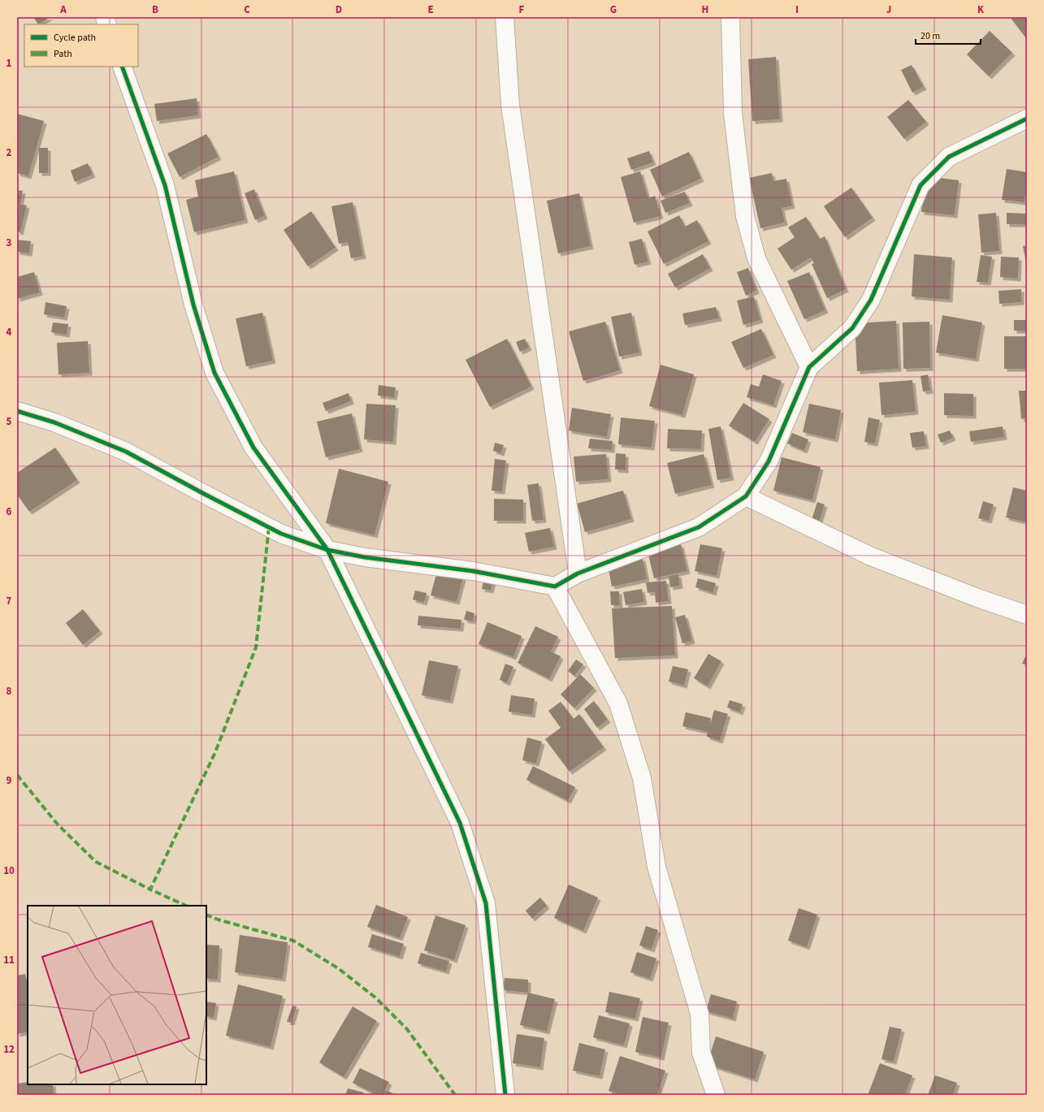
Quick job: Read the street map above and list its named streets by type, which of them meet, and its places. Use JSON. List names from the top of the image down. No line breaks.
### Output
{"legend":["Cycle path","Path"],"scale_bar":"20 m","grid":{"columns":["A","B","C","D","E","F","G","H","I","J","K"],"rows":["1","2","3","4","5","6","7","8","9","10","11","12"]}}
